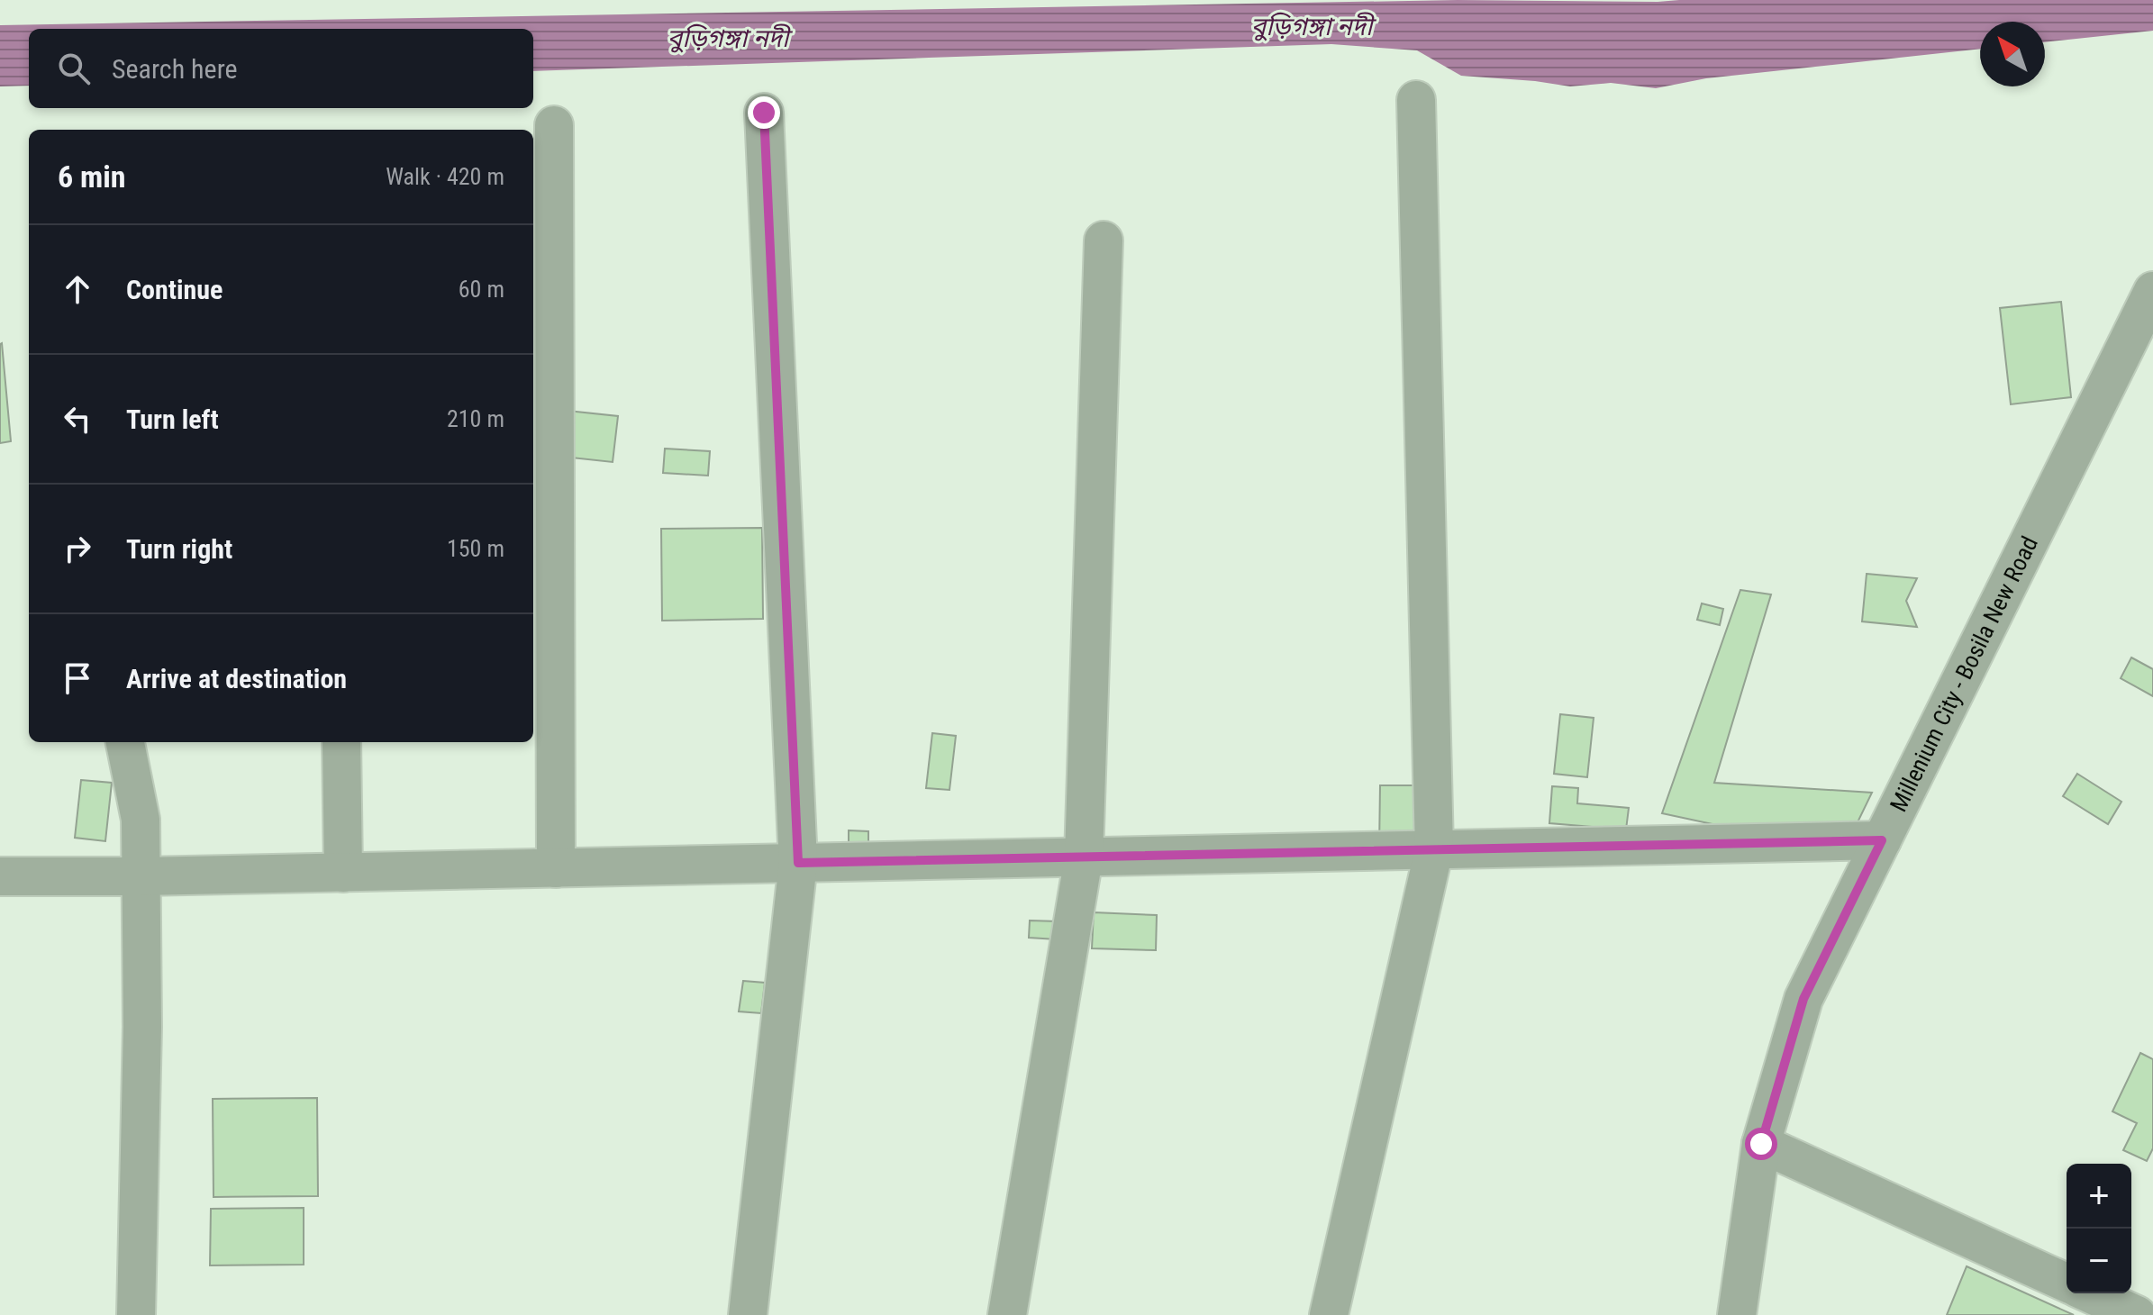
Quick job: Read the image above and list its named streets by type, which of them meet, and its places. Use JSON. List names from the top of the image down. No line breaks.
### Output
{"streets":{"street":["Millenium City - Bosila New Road"]},"water":["বুড়িগঙ্গা নদী"],"north":"top left","page":{"search":"Search here","heading":["6 min","Walk · 420 m"],"list":[["Continue","60 m"],["Turn left","210 m"],["Turn right","150 m"],"Arrive at destination"],"map_buttons":["+","−"]}}
